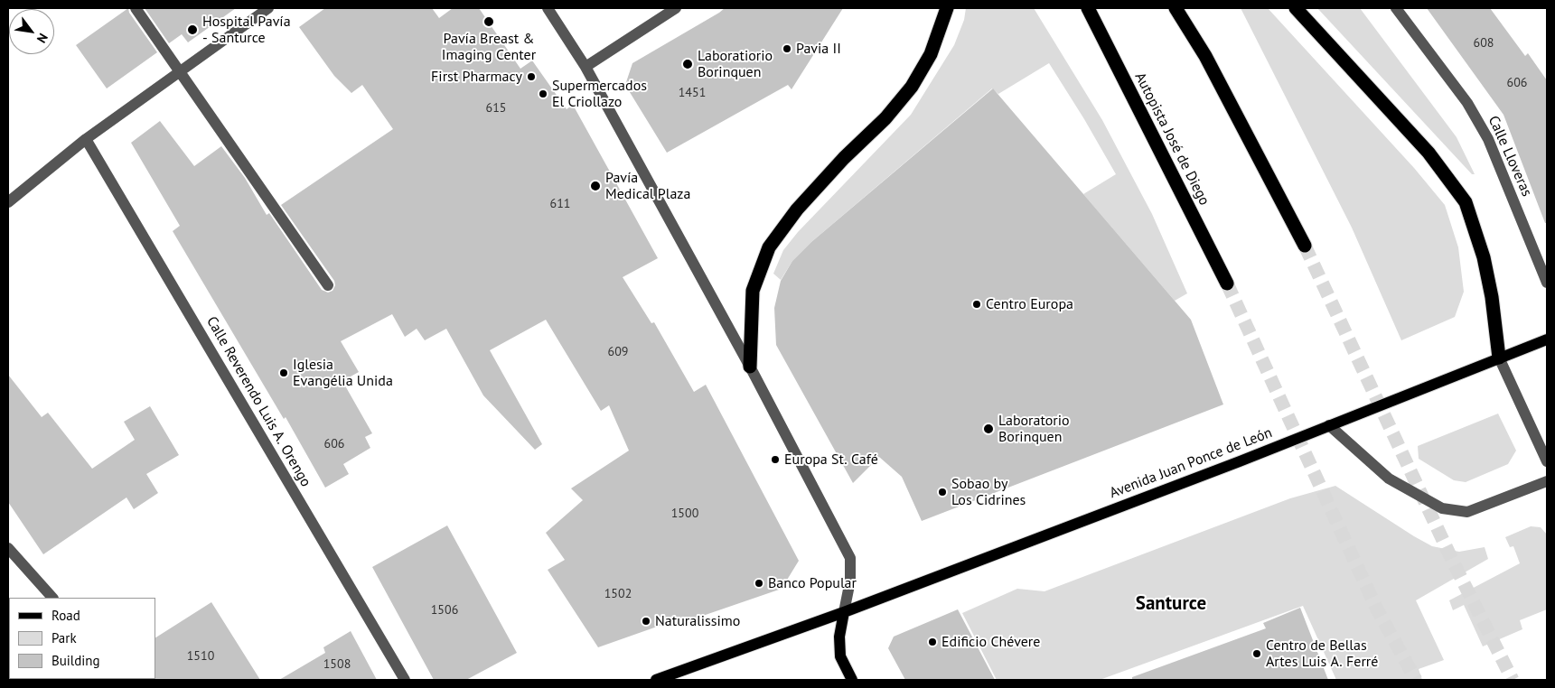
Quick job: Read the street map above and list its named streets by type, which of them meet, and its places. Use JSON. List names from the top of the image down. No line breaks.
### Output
{"streets":{"highway":["Autopista José de Diego"],"main road":["Avenida Juan Ponce de León"],"street":["Calle Lloveras","Calle Reverendo Luis A. Orengo"]},"districts":["Santurce"],"places":["Pavía Breast & Imaging Center","Hospital Pavía - Santurce","Pavia II","Laboratiorio Borinquen","First Pharmacy","Supermercados El Criollazo","Pavía Medical Plaza","Centro Europa","Iglesia Evangélia Unida","Laboratorio Borinquen","Europa St. Café","Sobao by Los Cidrines","Banco Popular","Naturalissimo","Edificio Chévere","Centro de Bellas Artes Luis A. Ferré"],"house_numbers":["608","606","1451","615","611","609","606","1500","1502","1506","1510","1508"],"legend":["Road","Park","Building"],"north":"bottom right"}
